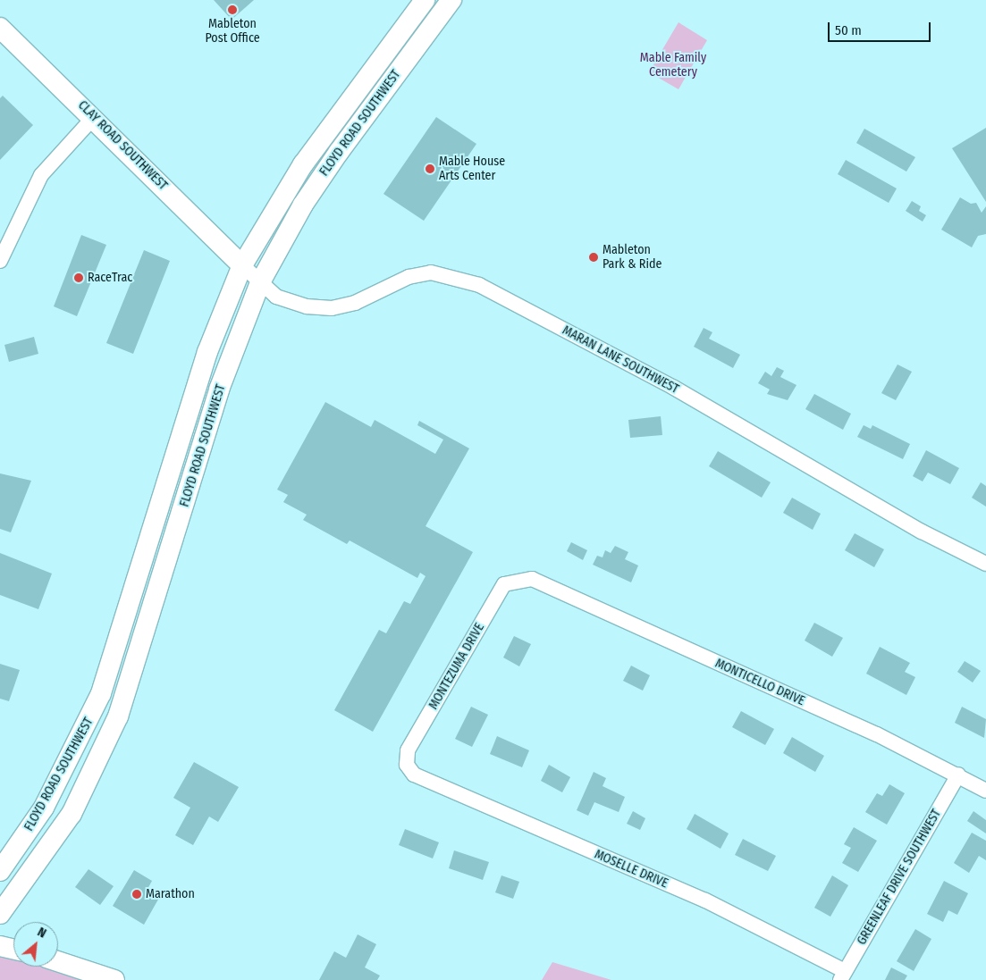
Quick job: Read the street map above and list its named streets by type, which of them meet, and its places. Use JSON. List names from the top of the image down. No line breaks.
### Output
{"streets":{"main road":["FLOYD ROAD SOUTHWEST","CLAY ROAD SOUTHWEST"],"street":["MARAN LANE SOUTHWEST","MONTEZUMA DRIVE","MONTICELLO DRIVE","MOSELLE DRIVE","GREENLEAF DRIVE SOUTHWEST"]},"crossings":[["FLOYD ROAD SOUTHWEST","CLAY ROAD SOUTHWEST"],["FLOYD ROAD SOUTHWEST","MARAN LANE SOUTHWEST"],["CLAY ROAD SOUTHWEST","MARAN LANE SOUTHWEST"],["MONTEZUMA DRIVE","MONTICELLO DRIVE"],["MONTEZUMA DRIVE","MOSELLE DRIVE"],["MONTICELLO DRIVE","GREENLEAF DRIVE SOUTHWEST"],["MOSELLE DRIVE","GREENLEAF DRIVE SOUTHWEST"]],"parks":["Mable Family Cemetery"],"places":["Mableton Post Office","Mable House Arts Center","Mableton Park & Ride","RaceTrac","Marathon"],"scale_bar":"50 m","north":"top right"}
